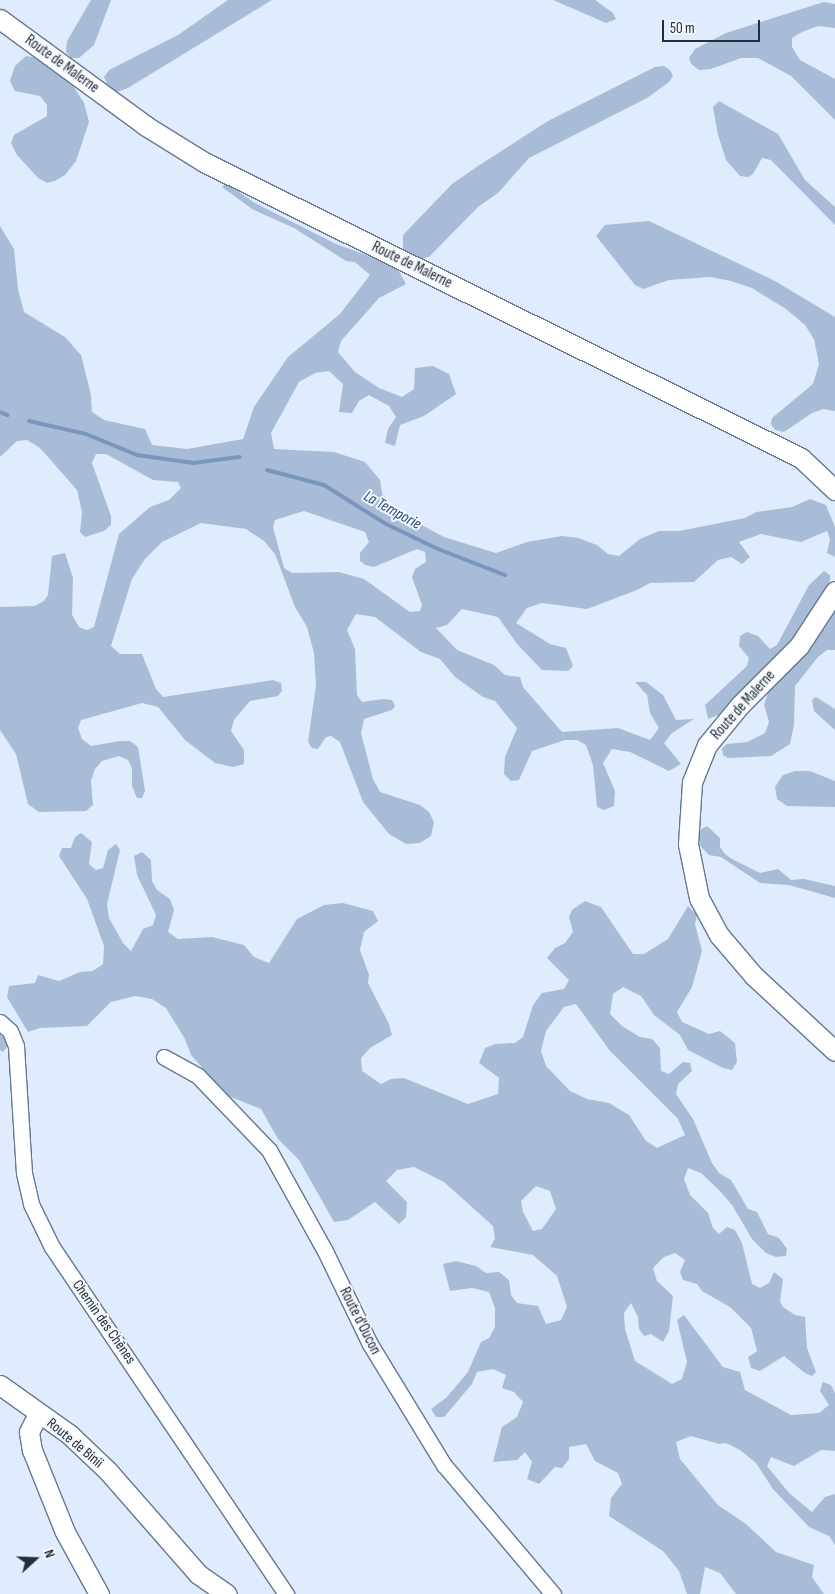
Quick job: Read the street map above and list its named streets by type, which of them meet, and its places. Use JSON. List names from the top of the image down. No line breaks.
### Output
{"streets":{"street":["Route de Malerne","Route d'Oucon","Chemin des Chênes","Route de Binii"]},"water":["La Temporie"],"scale_bar":"50 m","north":"right"}
